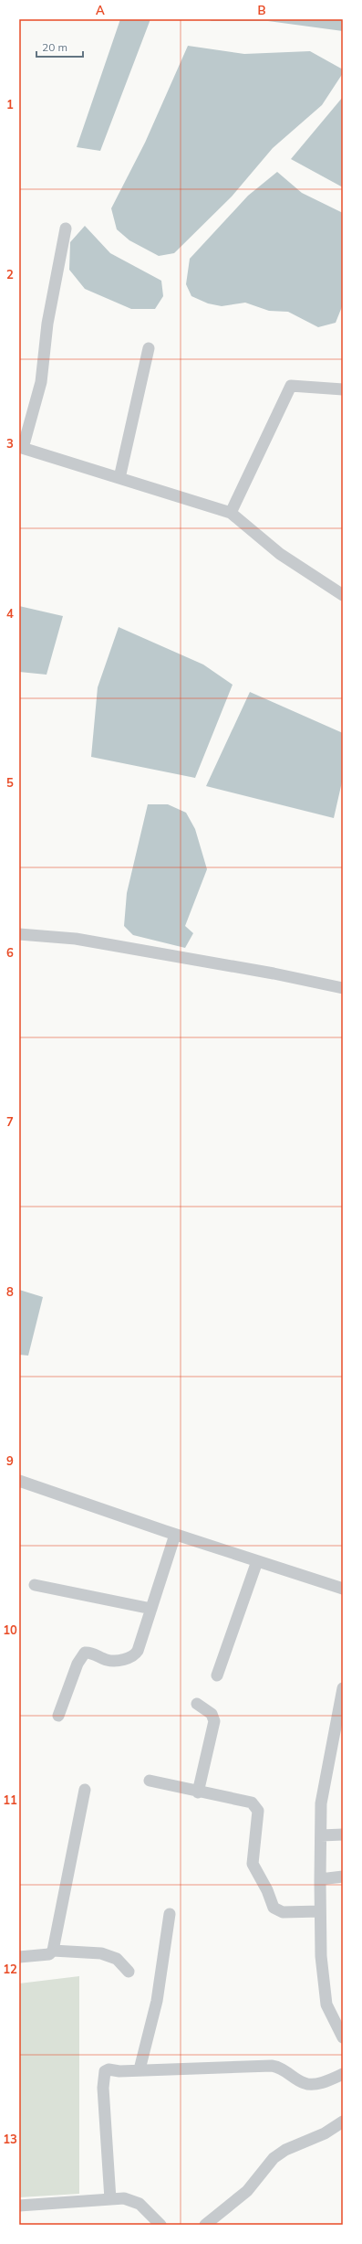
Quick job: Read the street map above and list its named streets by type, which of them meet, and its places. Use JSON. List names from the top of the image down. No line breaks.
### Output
{"scale_bar":"20 m","grid":{"columns":["A","B"],"rows":["1","2","3","4","5","6","7","8","9","10","11","12","13"]}}
